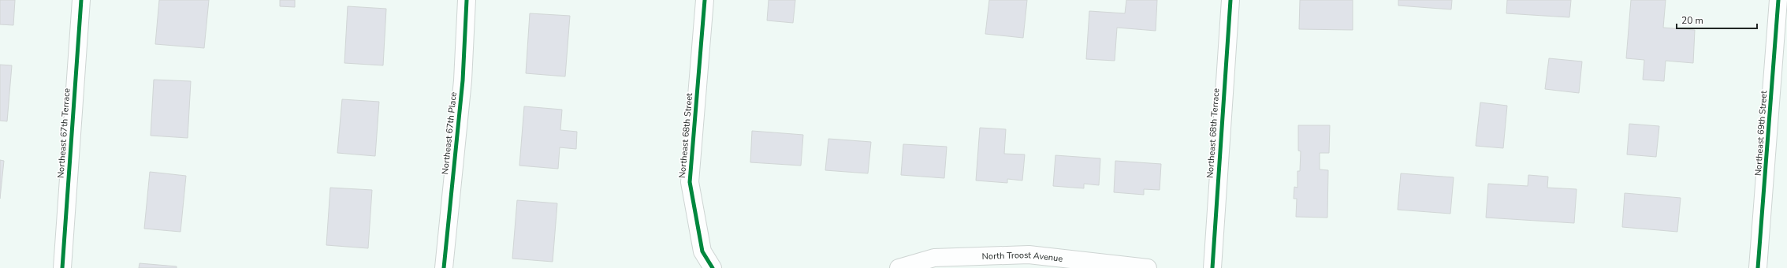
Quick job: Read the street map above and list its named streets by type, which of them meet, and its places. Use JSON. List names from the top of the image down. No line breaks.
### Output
{"streets":{"street":["Northeast 67th Terrace","Northeast 67th Place","Northeast 68th Terrace","Northeast 69th Street","Northeast 68th Street","North Troost Avenue"]},"scale_bar":"20 m"}
